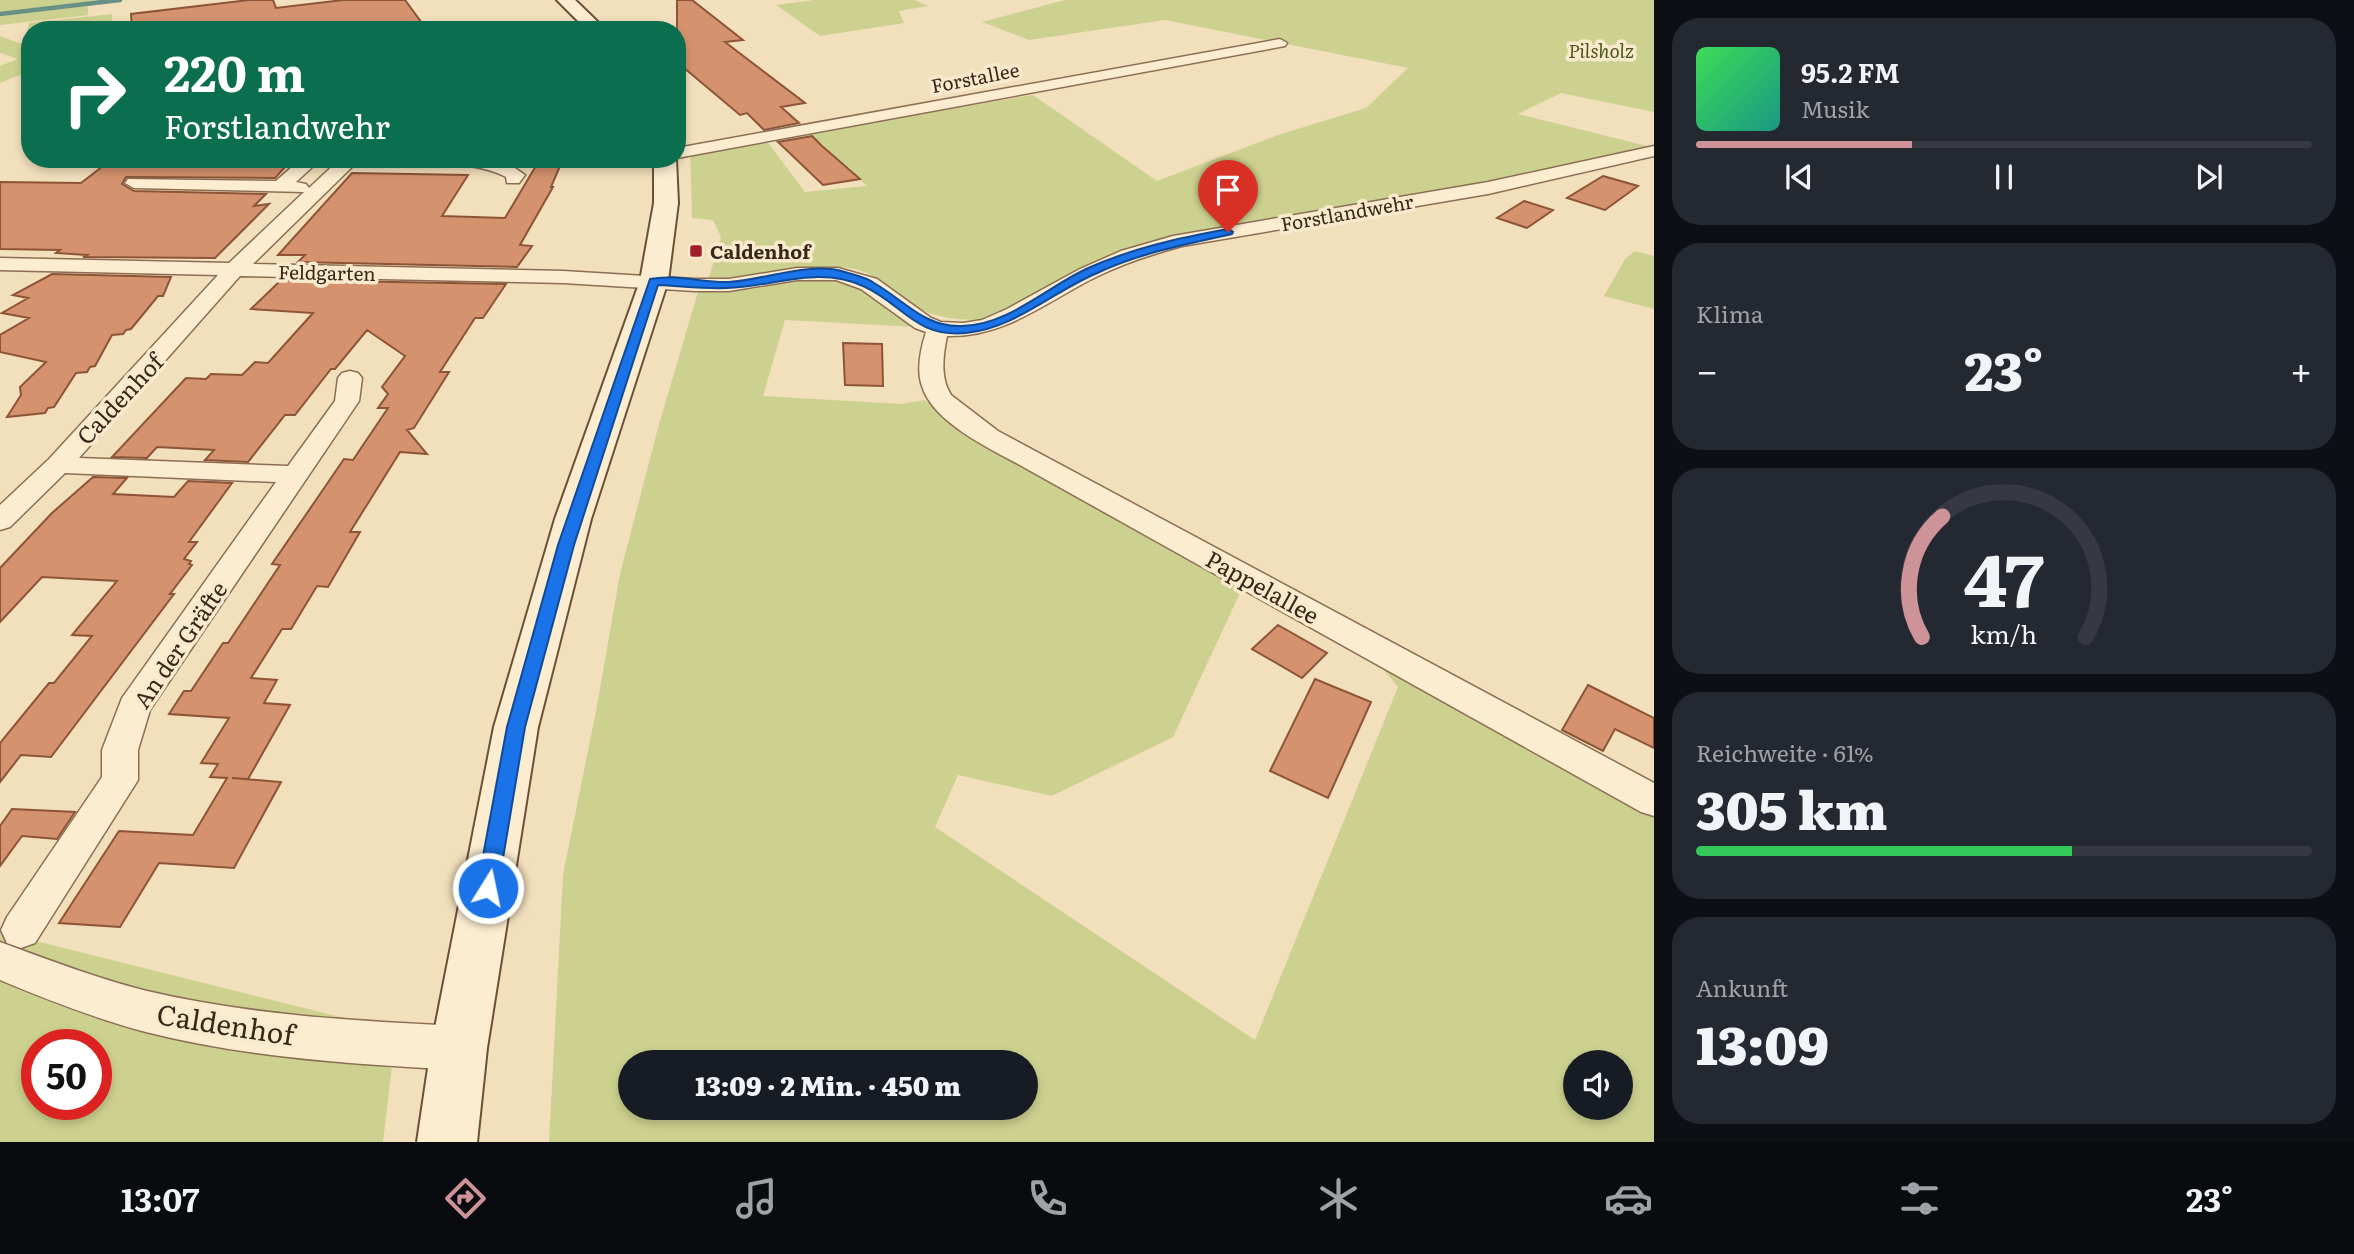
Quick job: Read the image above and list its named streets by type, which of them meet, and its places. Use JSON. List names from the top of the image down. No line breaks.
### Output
{"streets":{"street":["Forstallee","Forstlandwehr","Feldgarten","Caldenhof","Pappelallee","An der Gräfte"]},"crossings":[["Forstlandwehr","Pappelallee"],["Feldgarten","Caldenhof"],["Caldenhof","An der Gräfte"]],"parks":["Pilsholz"],"places":{"transit":["Caldenhof"]},"page":{"turn":["220 m","Forstlandwehr"],"song":["95.2 FM","Musik"],"tile":["Klima",["Reichweite · 61%","305 km"],["Ankunft","13:09"]],"heat":["−","23°","+"],"limit":"50","trip":"13:09 · 2 Min. · 450 m","tabs":["13:07","23°"],"gauge":["47","km/h"]}}
